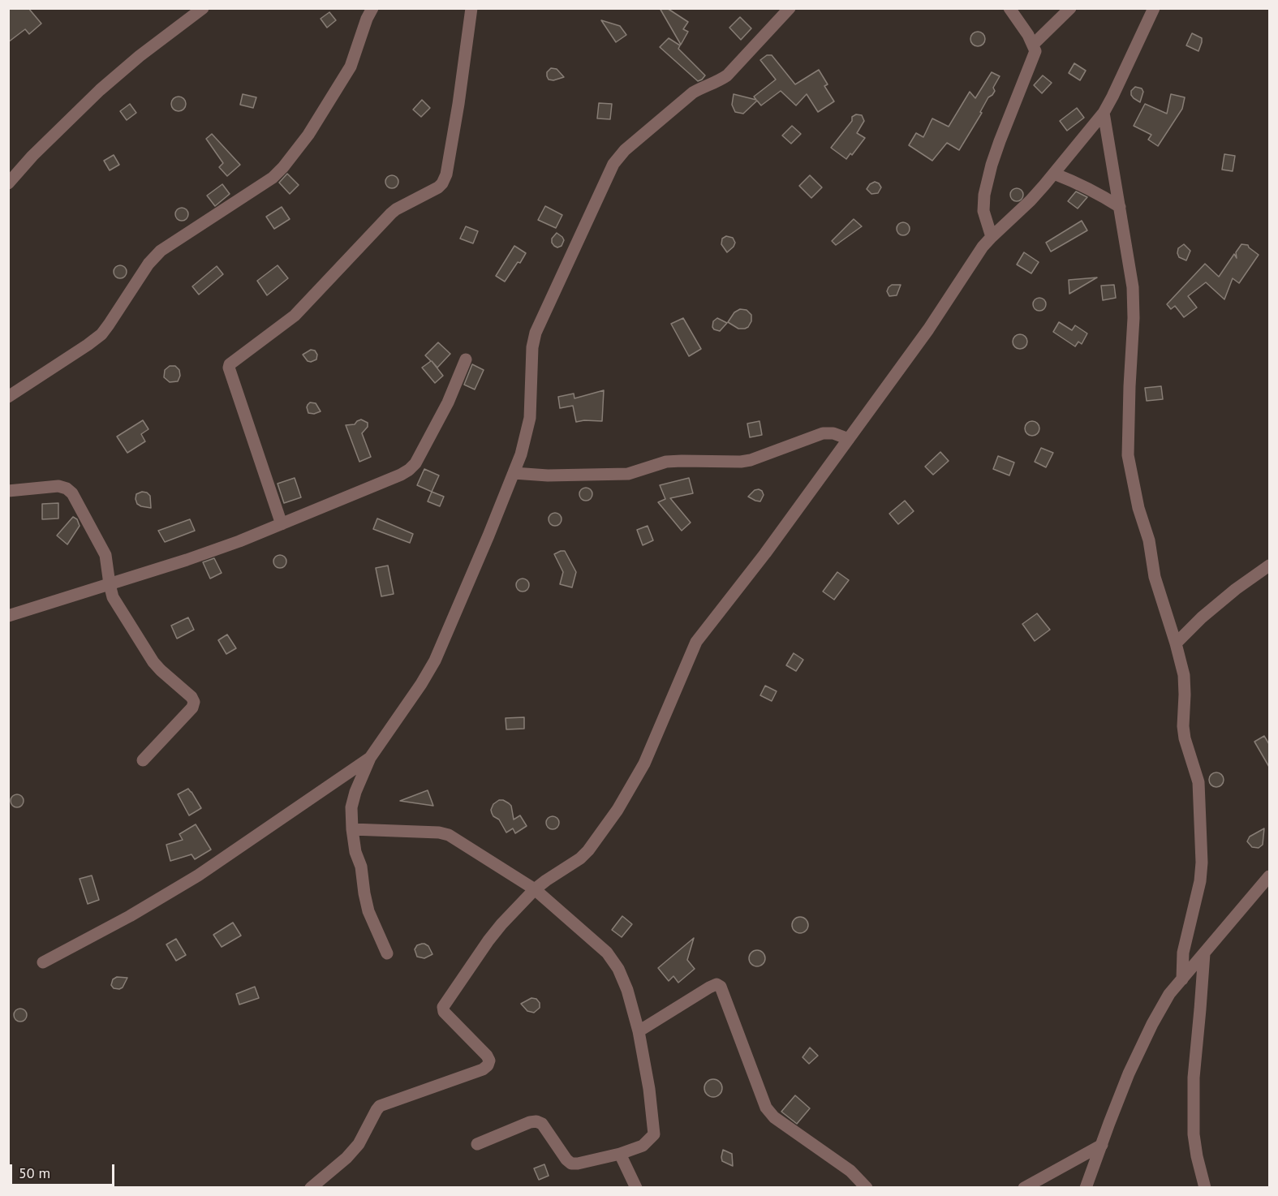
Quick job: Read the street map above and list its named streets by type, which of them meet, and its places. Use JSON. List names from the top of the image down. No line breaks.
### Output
{"scale_bar":"50 m"}
